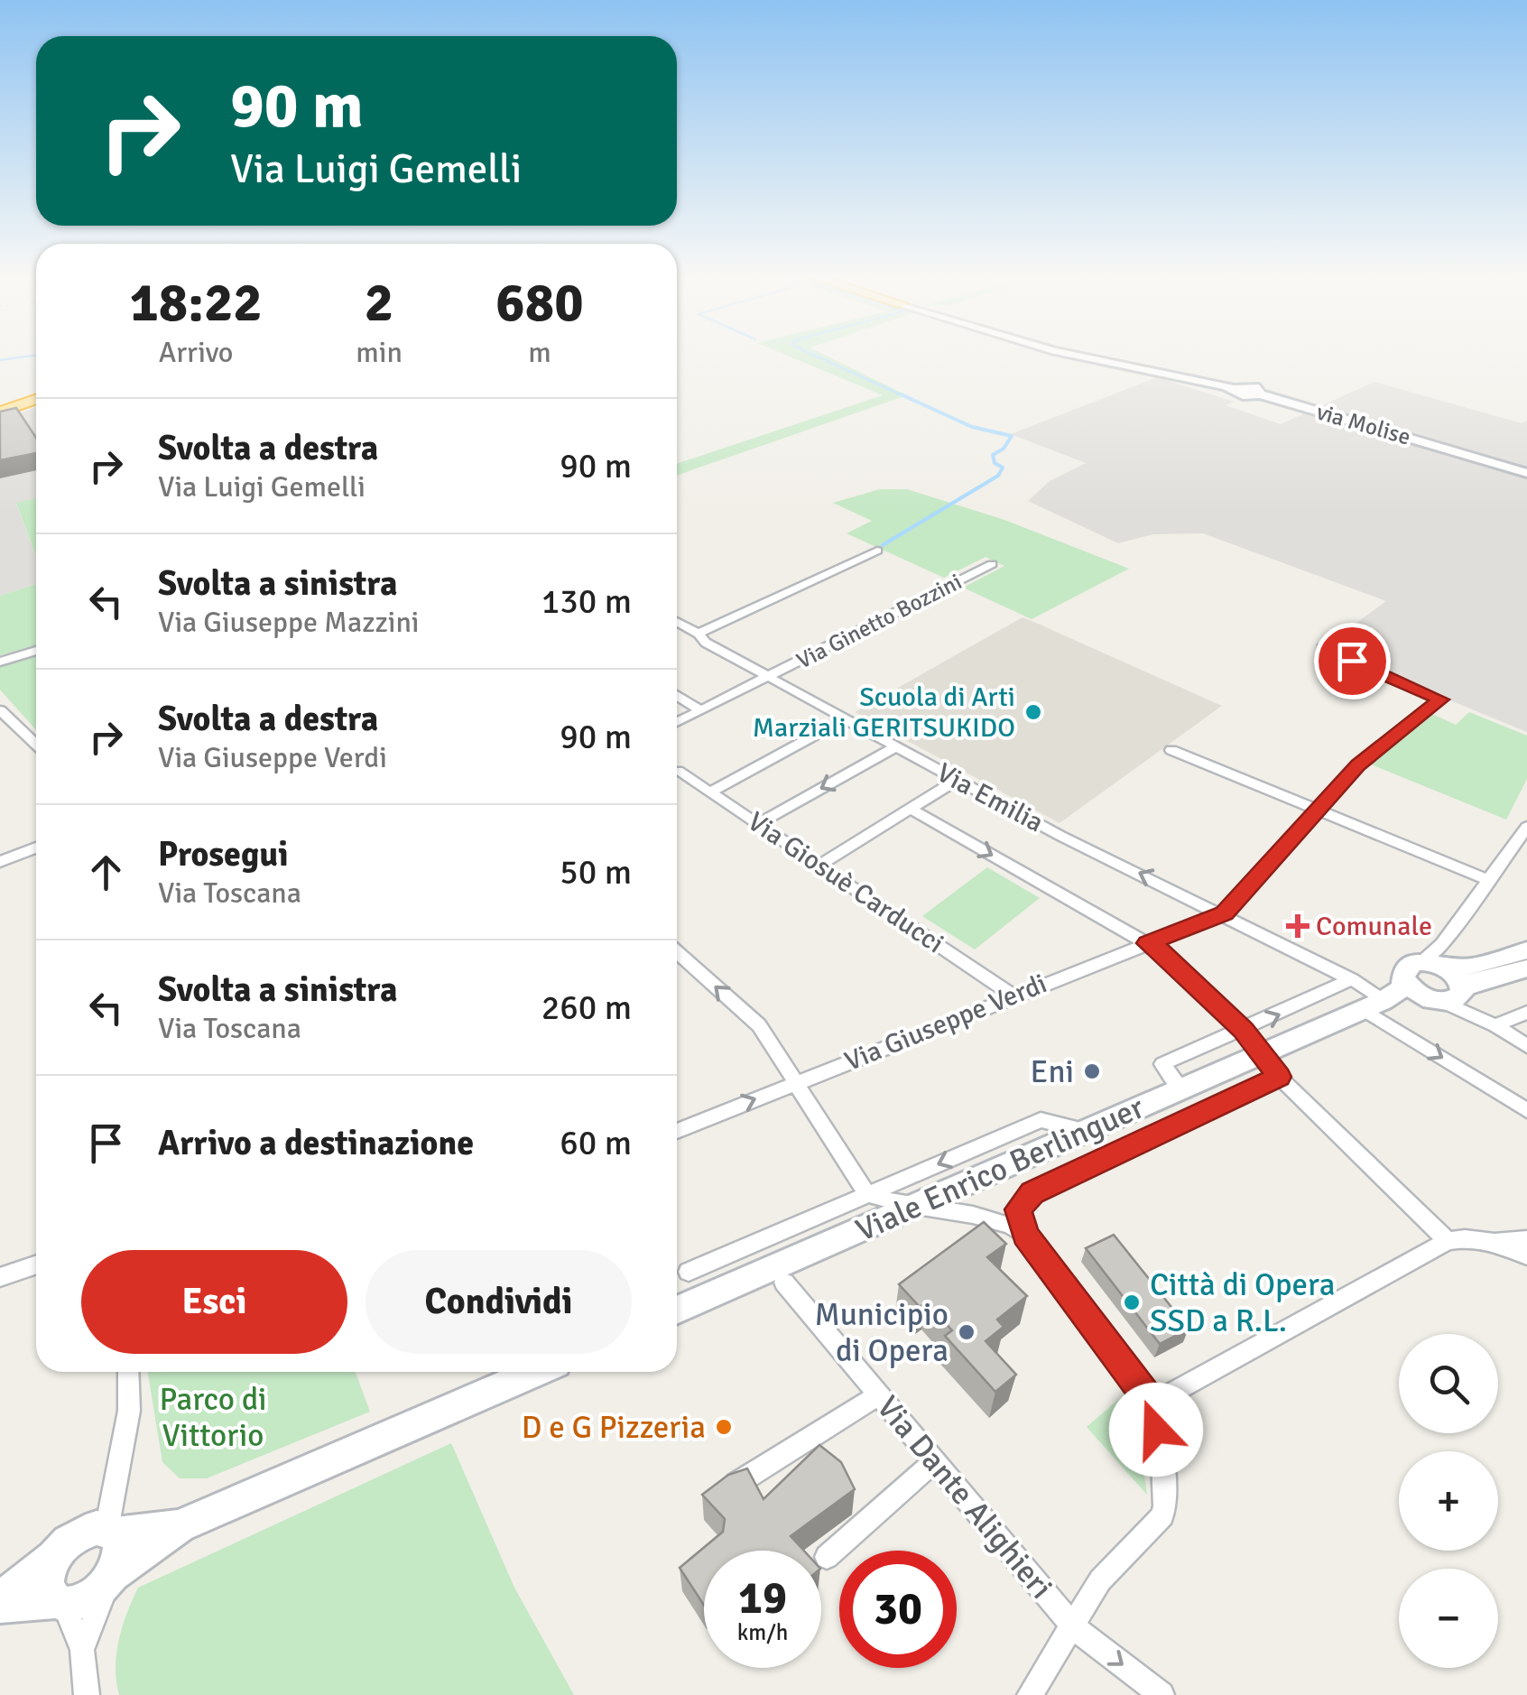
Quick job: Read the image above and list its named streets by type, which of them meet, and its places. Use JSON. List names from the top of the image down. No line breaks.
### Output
{"streets":{"street":["via Molise","Via Ginetto Bozzini","Via Emilia","Via Giosuè Carducci","Via Giuseppe Verdi","Viale Enrico Berlinguer","Via Dante Alighieri"]},"crossings":[["Via Ginetto Bozzini","Via Emilia"],["Via Emilia","Via Giuseppe Verdi"],["Via Emilia","Viale Enrico Berlinguer"],["Via Giosuè Carducci","Via Giuseppe Verdi"]],"parks":["Parco di Vittorio"],"places":{"other":["Scuola di Arti Marziali GERITSUKIDO","Eni","Città di Opera SSD a R.L.","Municipio di Opera","D e G Pizzeria"],"health":["Comunale"]},"page":{"turn":["90 m","Via Luigi Gemelli"],"eta":["18:22","Arrivo","2","min","680","m"],"list":[{"name":"Svolta a destra","note":"Via Luigi Gemelli","value":"90 m"},{"name":"Svolta a sinistra","note":"Via Giuseppe Mazzini","value":"130 m"},{"name":"Svolta a destra","note":"Via Giuseppe Verdi","value":"90 m"},{"name":"Prosegui","note":"Via Toscana","value":"50 m"},{"name":"Svolta a sinistra","note":"Via Toscana","value":"260 m"},{"name":"Arrivo a destinazione","value":"60 m"}],"buttons":["Esci","Condividi"],"map_buttons":["+","−"],"speed":"19 km/h","limit":"30"}}
